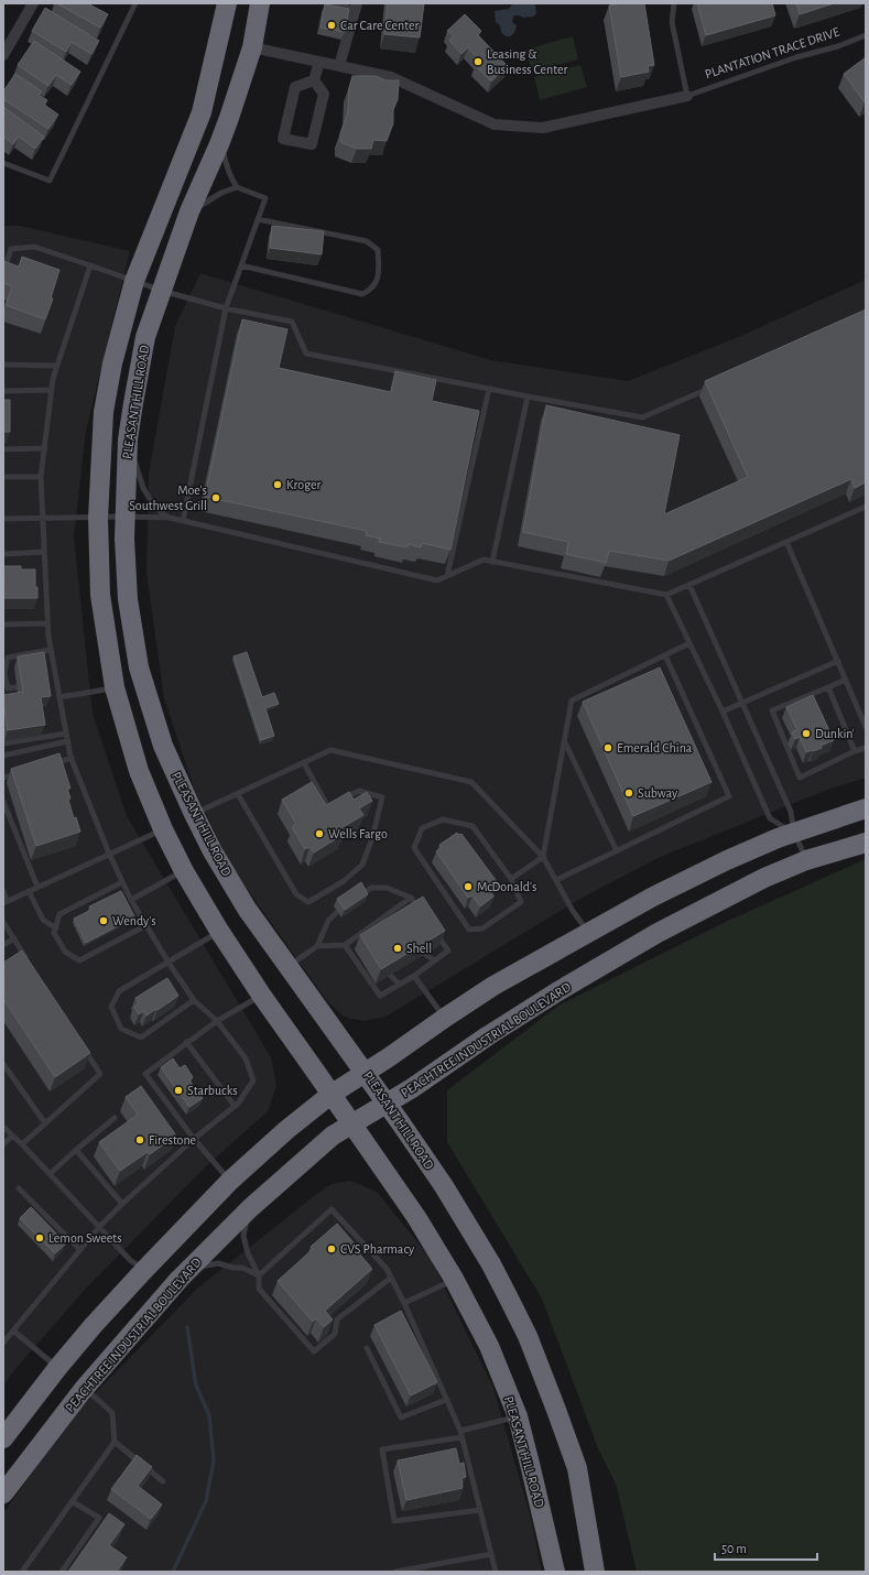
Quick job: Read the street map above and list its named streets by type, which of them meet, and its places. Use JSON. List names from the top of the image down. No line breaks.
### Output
{"streets":{"highway":["PLEASANT HILL ROAD","PEACHTREE INDUSTRIAL BOULEVARD"],"street":["PLANTATION TRACE DRIVE"]},"crossings":[["PLANTATION TRACE DRIVE","PLEASANT HILL ROAD"],["PLEASANT HILL ROAD","PEACHTREE INDUSTRIAL BOULEVARD"]],"places":["Car Care Center","Leasing & Business Center","Kroger","Moe's Southwest Grill","Dunkin'","Emerald China","Subway","Wells Fargo","McDonald's","Wendy's","Shell","Starbucks","Firestone","Lemon Sweets","CVS Pharmacy"],"scale_bar":"50 m"}
